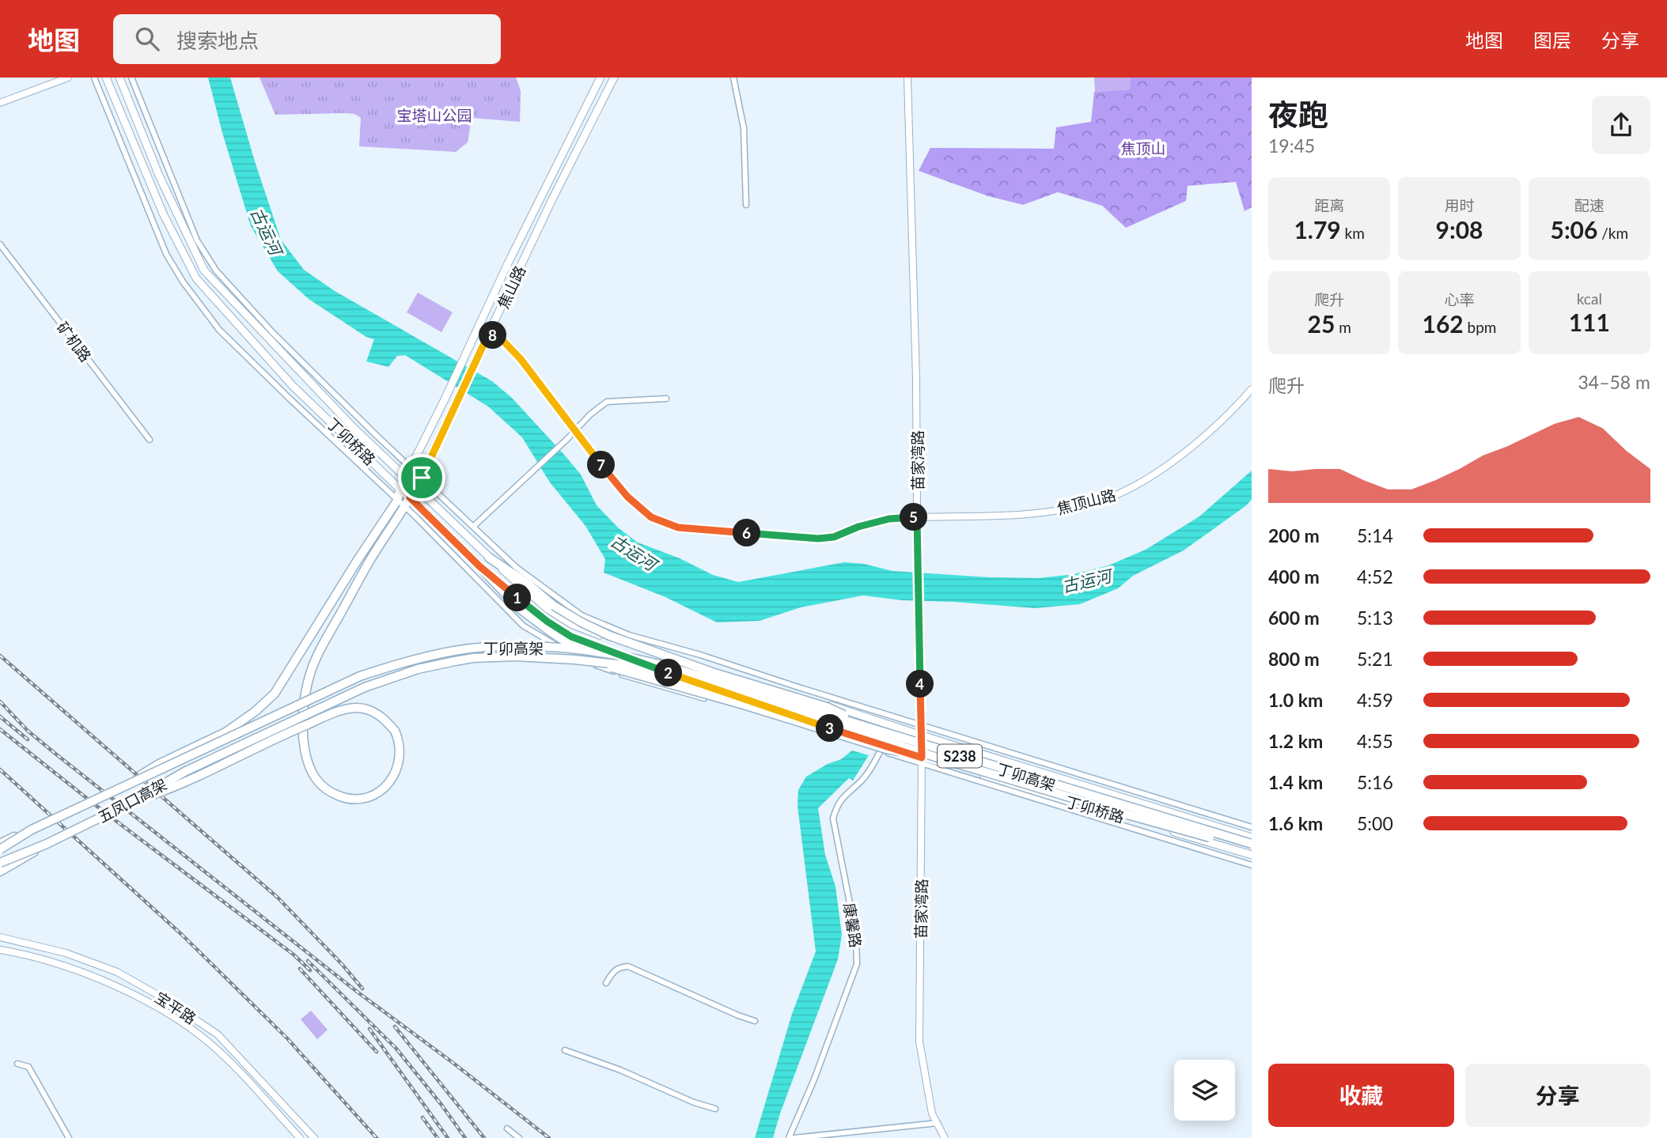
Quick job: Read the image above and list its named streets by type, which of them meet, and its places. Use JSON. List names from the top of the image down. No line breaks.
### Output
{"streets":{"highway":["丁卯高架","S238","五凤口高架"],"main road":["焦山路","丁卯桥路"],"street":["矿机路","苗家湾路","焦顶山路","康馨路","宝平路"]},"crossings":[["焦山路","丁卯桥路"],["丁卯桥路","苗家湾路"],["苗家湾路","焦顶山路"],["丁卯高架","五凤口高架"]],"water":["古运河"],"parks":["宝塔山公园","焦顶山"],"page":{"header":"地图","search":"搜索地点","nav":["地图","图层","分享"],"heading":["夜跑","19:45"],"stats":[["距离","1.79 km"],["用时","9:08"],["配速","5:06 /km"],["爬升","25 m"],["心率","162 bpm"],["kcal","111"]],"pins":["8","7","5","6","1","2","4","3"],"chart":["爬升","34–58 m"],"list":[{"name":"200 m","note":"5:14"},{"name":"400 m","note":"4:52"},{"name":"600 m","note":"5:13"},{"name":"800 m","note":"5:21"},{"name":"1.0 km","note":"4:59"},{"name":"1.2 km","note":"4:55"},{"name":"1.4 km","note":"5:16"},{"name":"1.6 km","note":"5:00"}],"buttons":["收藏","分享"]}}
